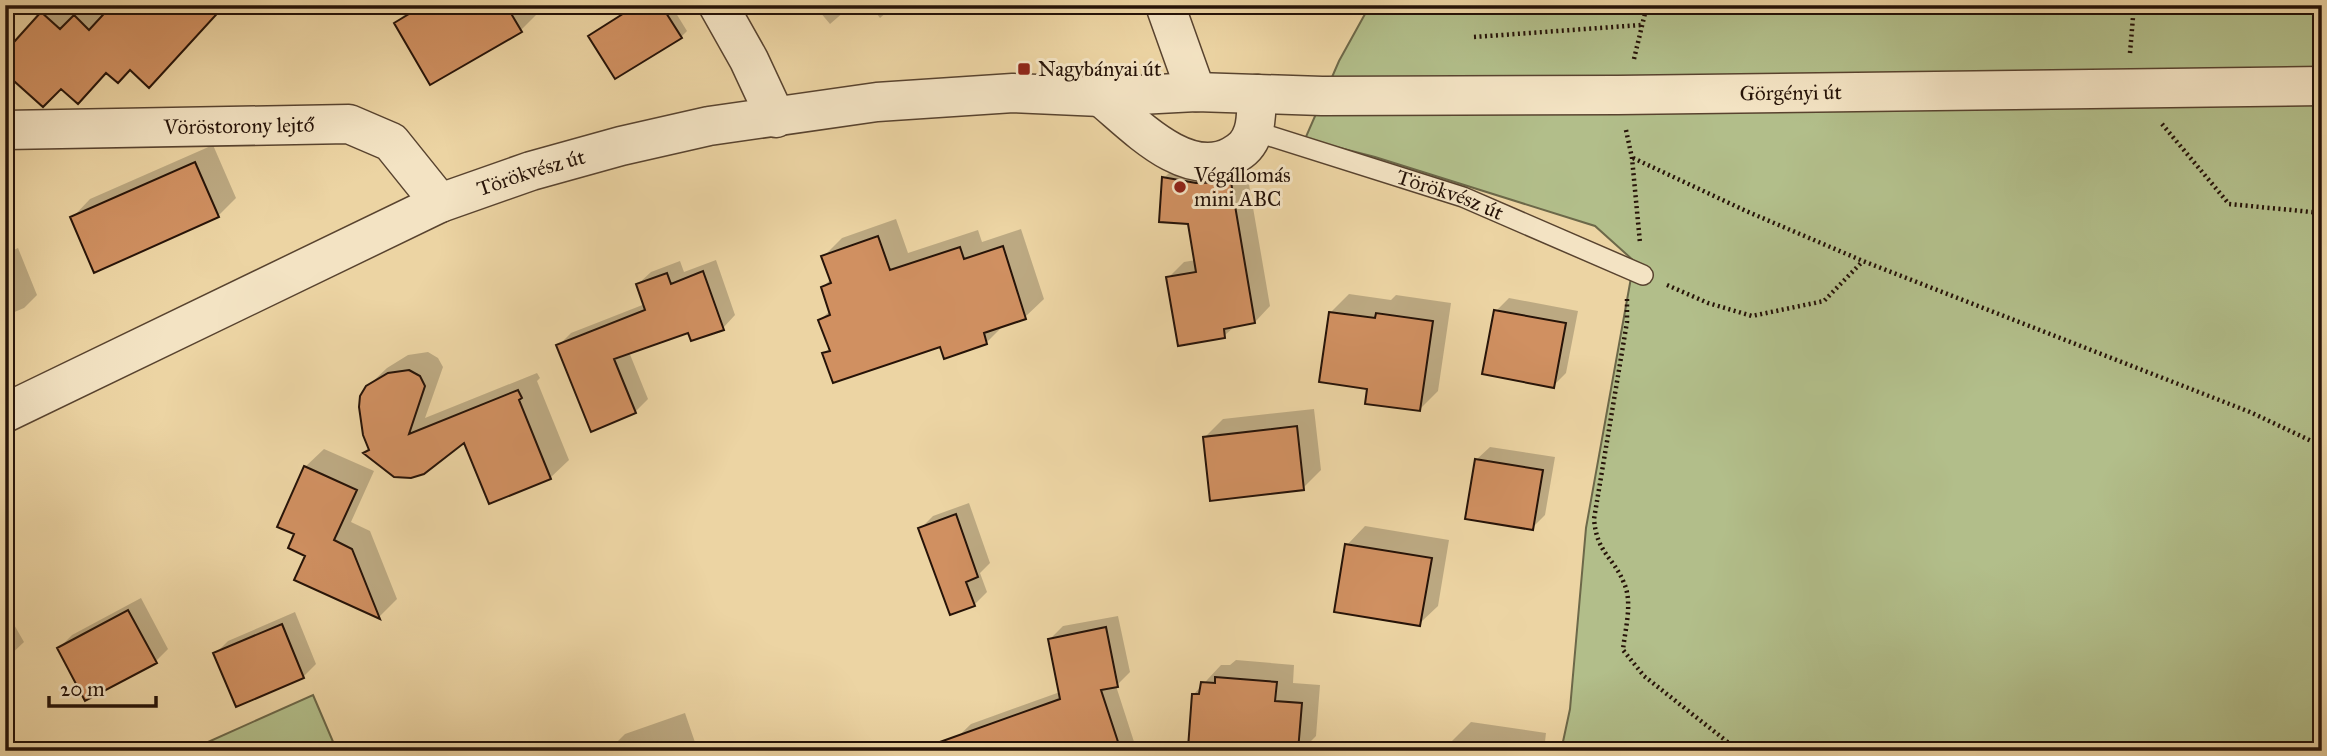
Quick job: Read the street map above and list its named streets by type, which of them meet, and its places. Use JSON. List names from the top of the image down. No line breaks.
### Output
{"streets":{"street":["Görgényi út","Vöröstorony lejtő","Törökvész út"]},"crossings":[["Görgényi út","Törökvész út"],["Vöröstorony lejtő","Törökvész út"]],"places":{"transit":["Nagybányai út"],"other":["Végállomás mini ABC"]},"scale_bar":"20 m"}
